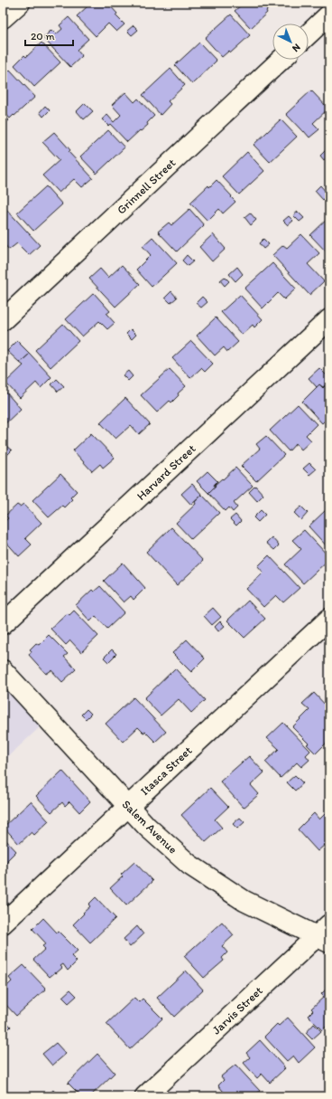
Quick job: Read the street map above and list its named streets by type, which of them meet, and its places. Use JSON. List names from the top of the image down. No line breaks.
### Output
{"streets":{"street":["Grinnell Street","Harvard Street","Itasca Street","Salem Avenue","Jarvis Street"]},"crossings":[["Itasca Street","Salem Avenue"],["Salem Avenue","Jarvis Street"]],"scale_bar":"20 m","north":"bottom right"}
